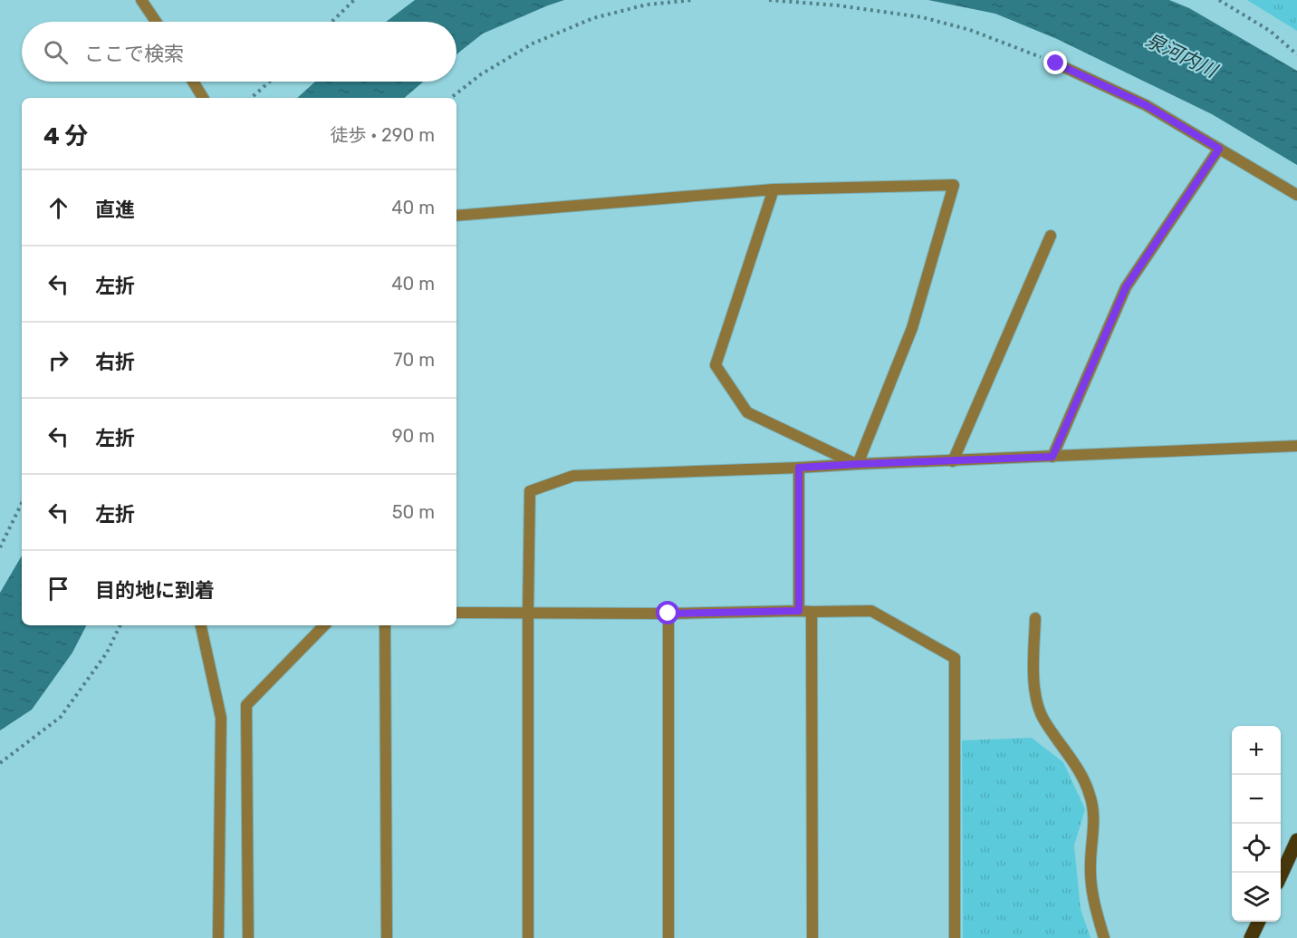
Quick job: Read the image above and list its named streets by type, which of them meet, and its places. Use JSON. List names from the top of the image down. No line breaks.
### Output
{"water":["泉河内川"],"page":{"search":"ここで検索","heading":["4 分","徒歩 · 290 m"],"list":[["直進","40 m"],["左折","40 m"],["右折","70 m"],["左折","90 m"],["左折","50 m"],"目的地に到着"],"map_buttons":["+","−"]}}
